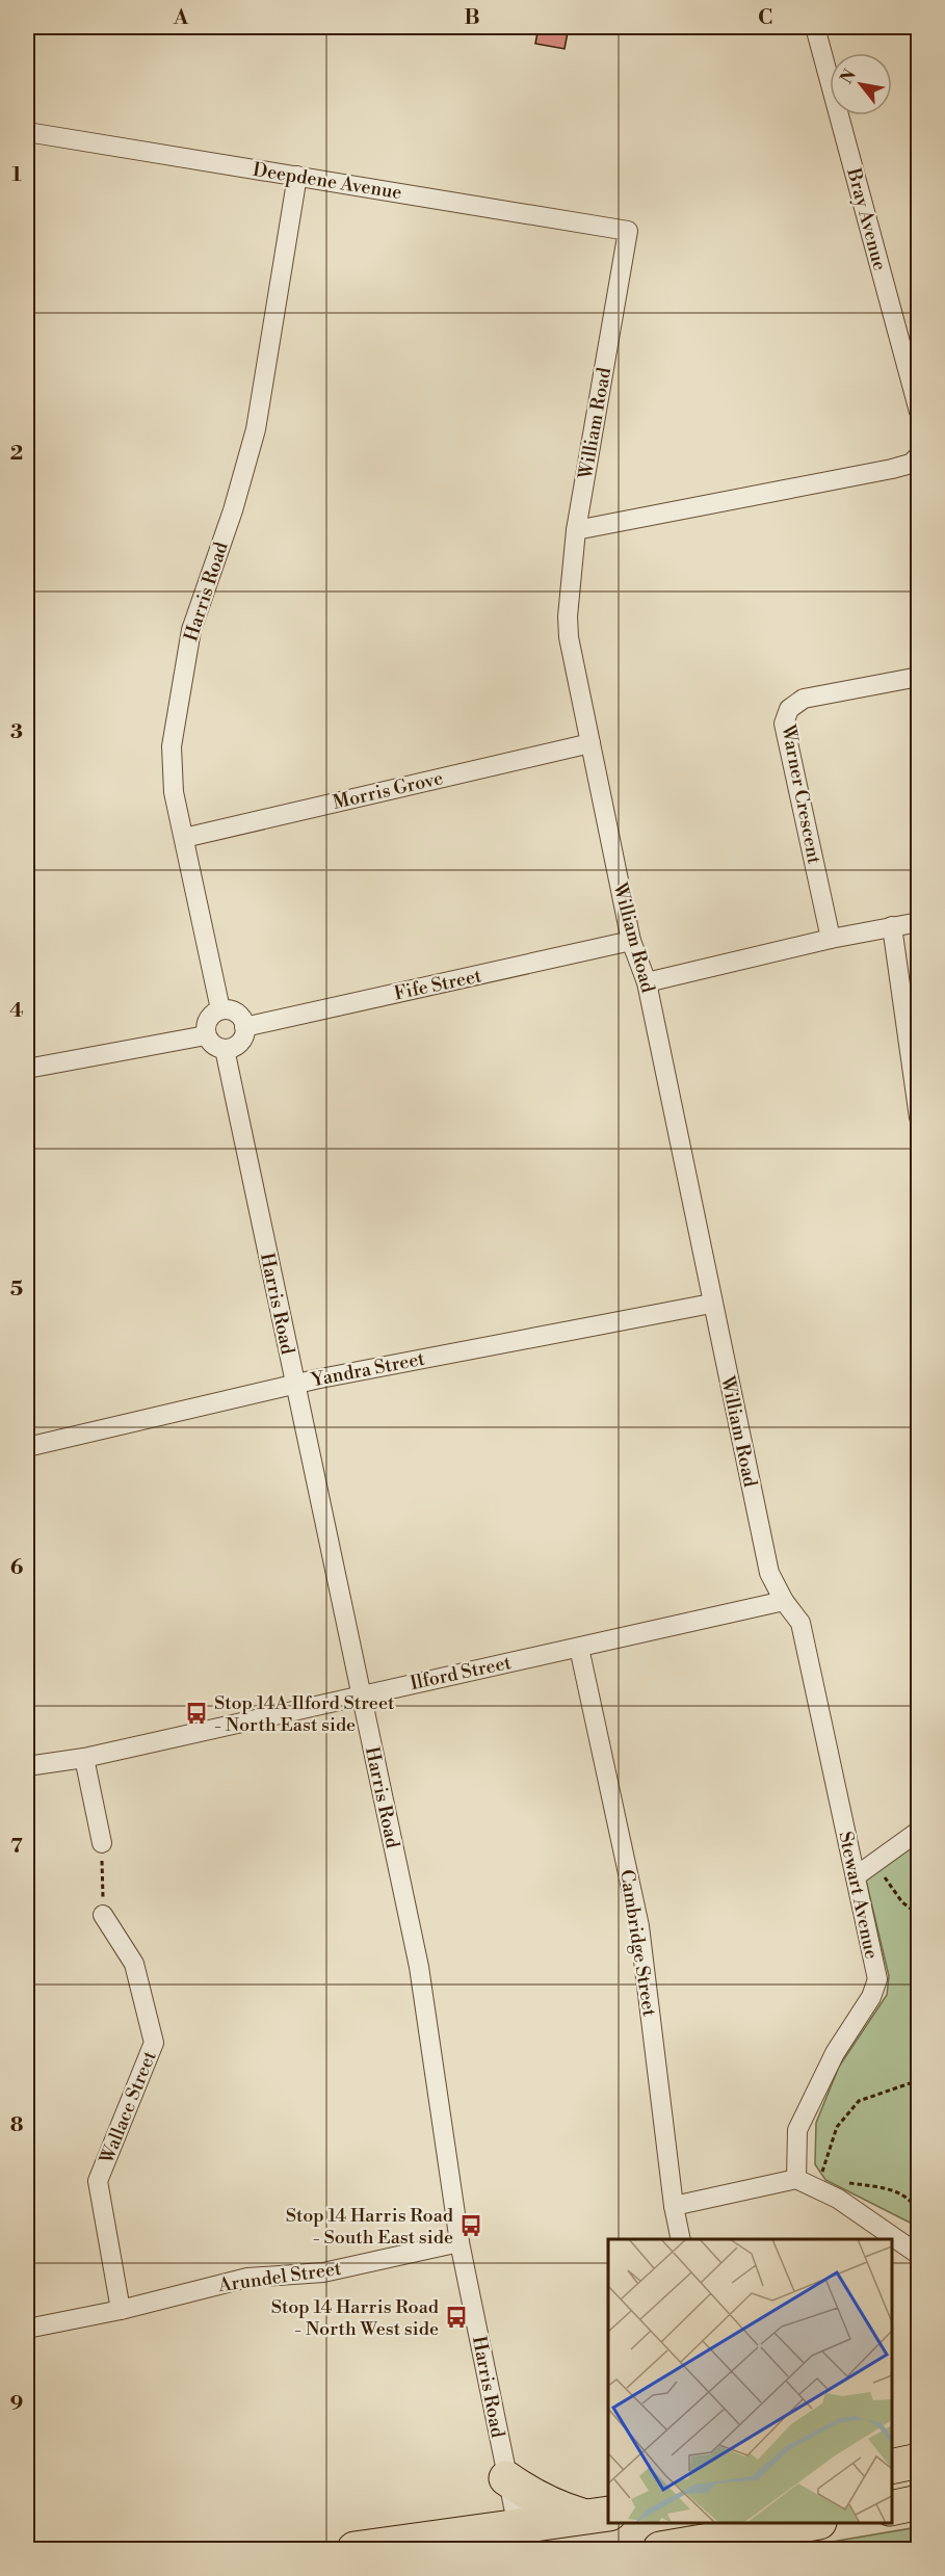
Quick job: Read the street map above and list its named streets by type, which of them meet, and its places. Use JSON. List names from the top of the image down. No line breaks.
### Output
{"streets":{"street":["Deepdene Avenue","Bray Avenue","William Road","Harris Road","Morris Grove","Warner Crescent","Fife Street","Yandra Street","Ilford Street","Stewart Avenue","Cambridge Street","Wallace Street","Arundel Street"]},"crossings":[["Deepdene Avenue","William Road"],["Deepdene Avenue","Harris Road"],["William Road","Morris Grove"],["William Road","Fife Street"],["William Road","Yandra Street"],["William Road","Ilford Street"],["William Road","Stewart Avenue"],["Harris Road","Morris Grove"],["Harris Road","Fife Street"],["Harris Road","Yandra Street"],["Harris Road","Ilford Street"],["Harris Road","Arundel Street"],["Ilford Street","Stewart Avenue"],["Ilford Street","Cambridge Street"],["Wallace Street","Arundel Street"]],"places":{"bus stop":["Stop 14A Ilford Street - North East side","Stop 14 Harris Road - South East side","Stop 14 Harris Road - North West side"]},"north":"top left","grid":{"columns":["A","B","C"],"rows":["1","2","3","4","5","6","7","8","9"]}}
